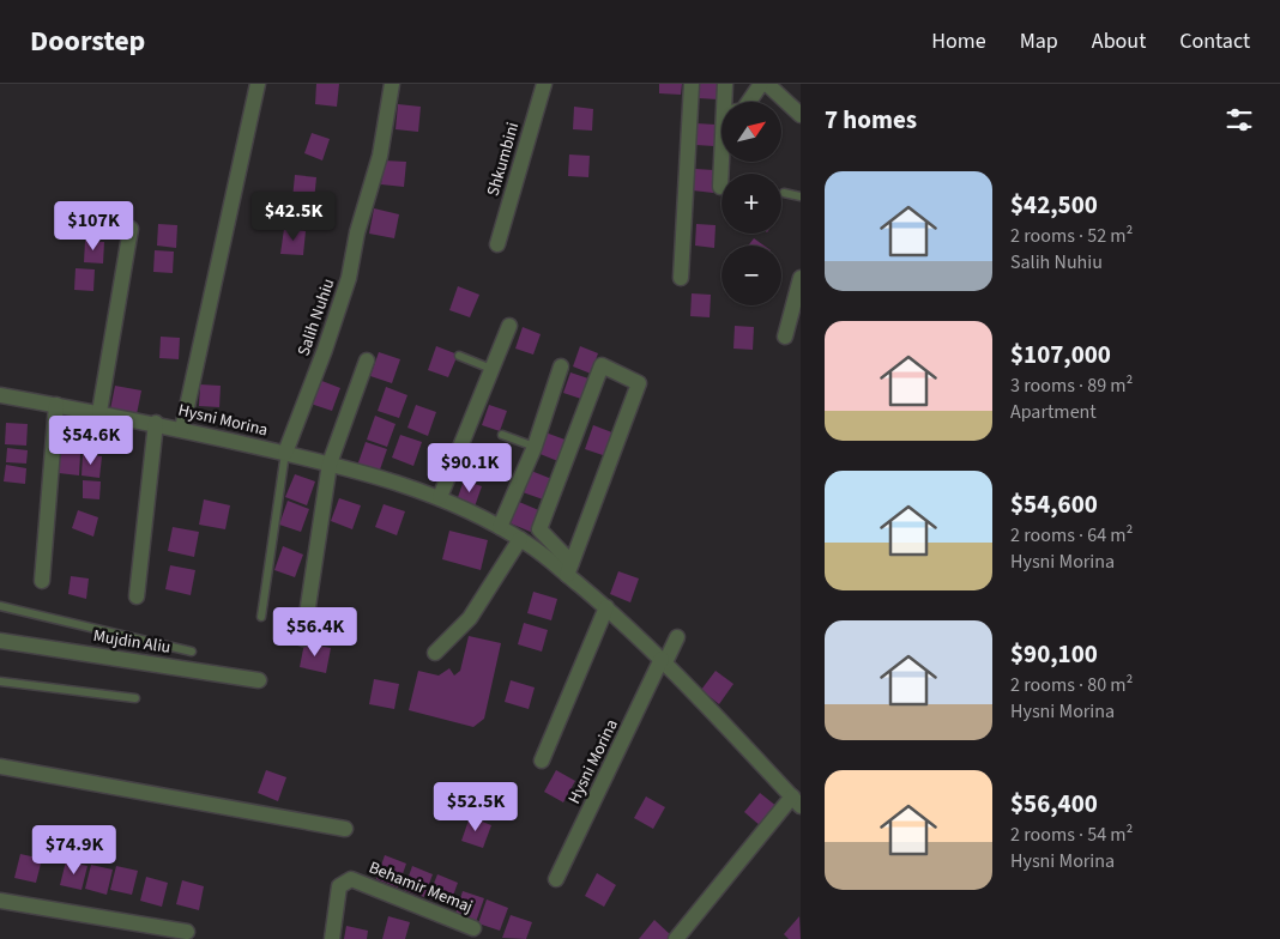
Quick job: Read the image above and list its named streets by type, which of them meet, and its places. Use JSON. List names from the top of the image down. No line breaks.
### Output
{"streets":{"street":["Shkumbini","Salih Nuhiu","Hysni Morina","Mujdin Aliu","Behamir Memaj"]},"crossings":[["Salih Nuhiu","Hysni Morina"]],"north":"top right","page":{"header":"Doorstep","nav":["Home","Map","About","Contact"],"heading":"7 homes","map_buttons":["+","−"],"list":[{"name":"$42,500","note":"2 rooms · 52 m² · Salih Nuhiu"},{"name":"$107,000","note":"3 rooms · 89 m² · Apartment"},{"name":"$54,600","note":"2 rooms · 64 m² · Hysni Morina"},{"name":"$90,100","note":"2 rooms · 80 m² · Hysni Morina"},{"name":"$56,400","note":"2 rooms · 54 m² · Hysni Morina"}],"price":["$42.5K","$107K","$54.6K","$90.1K","$56.4K","$52.5K","$74.9K"]}}
